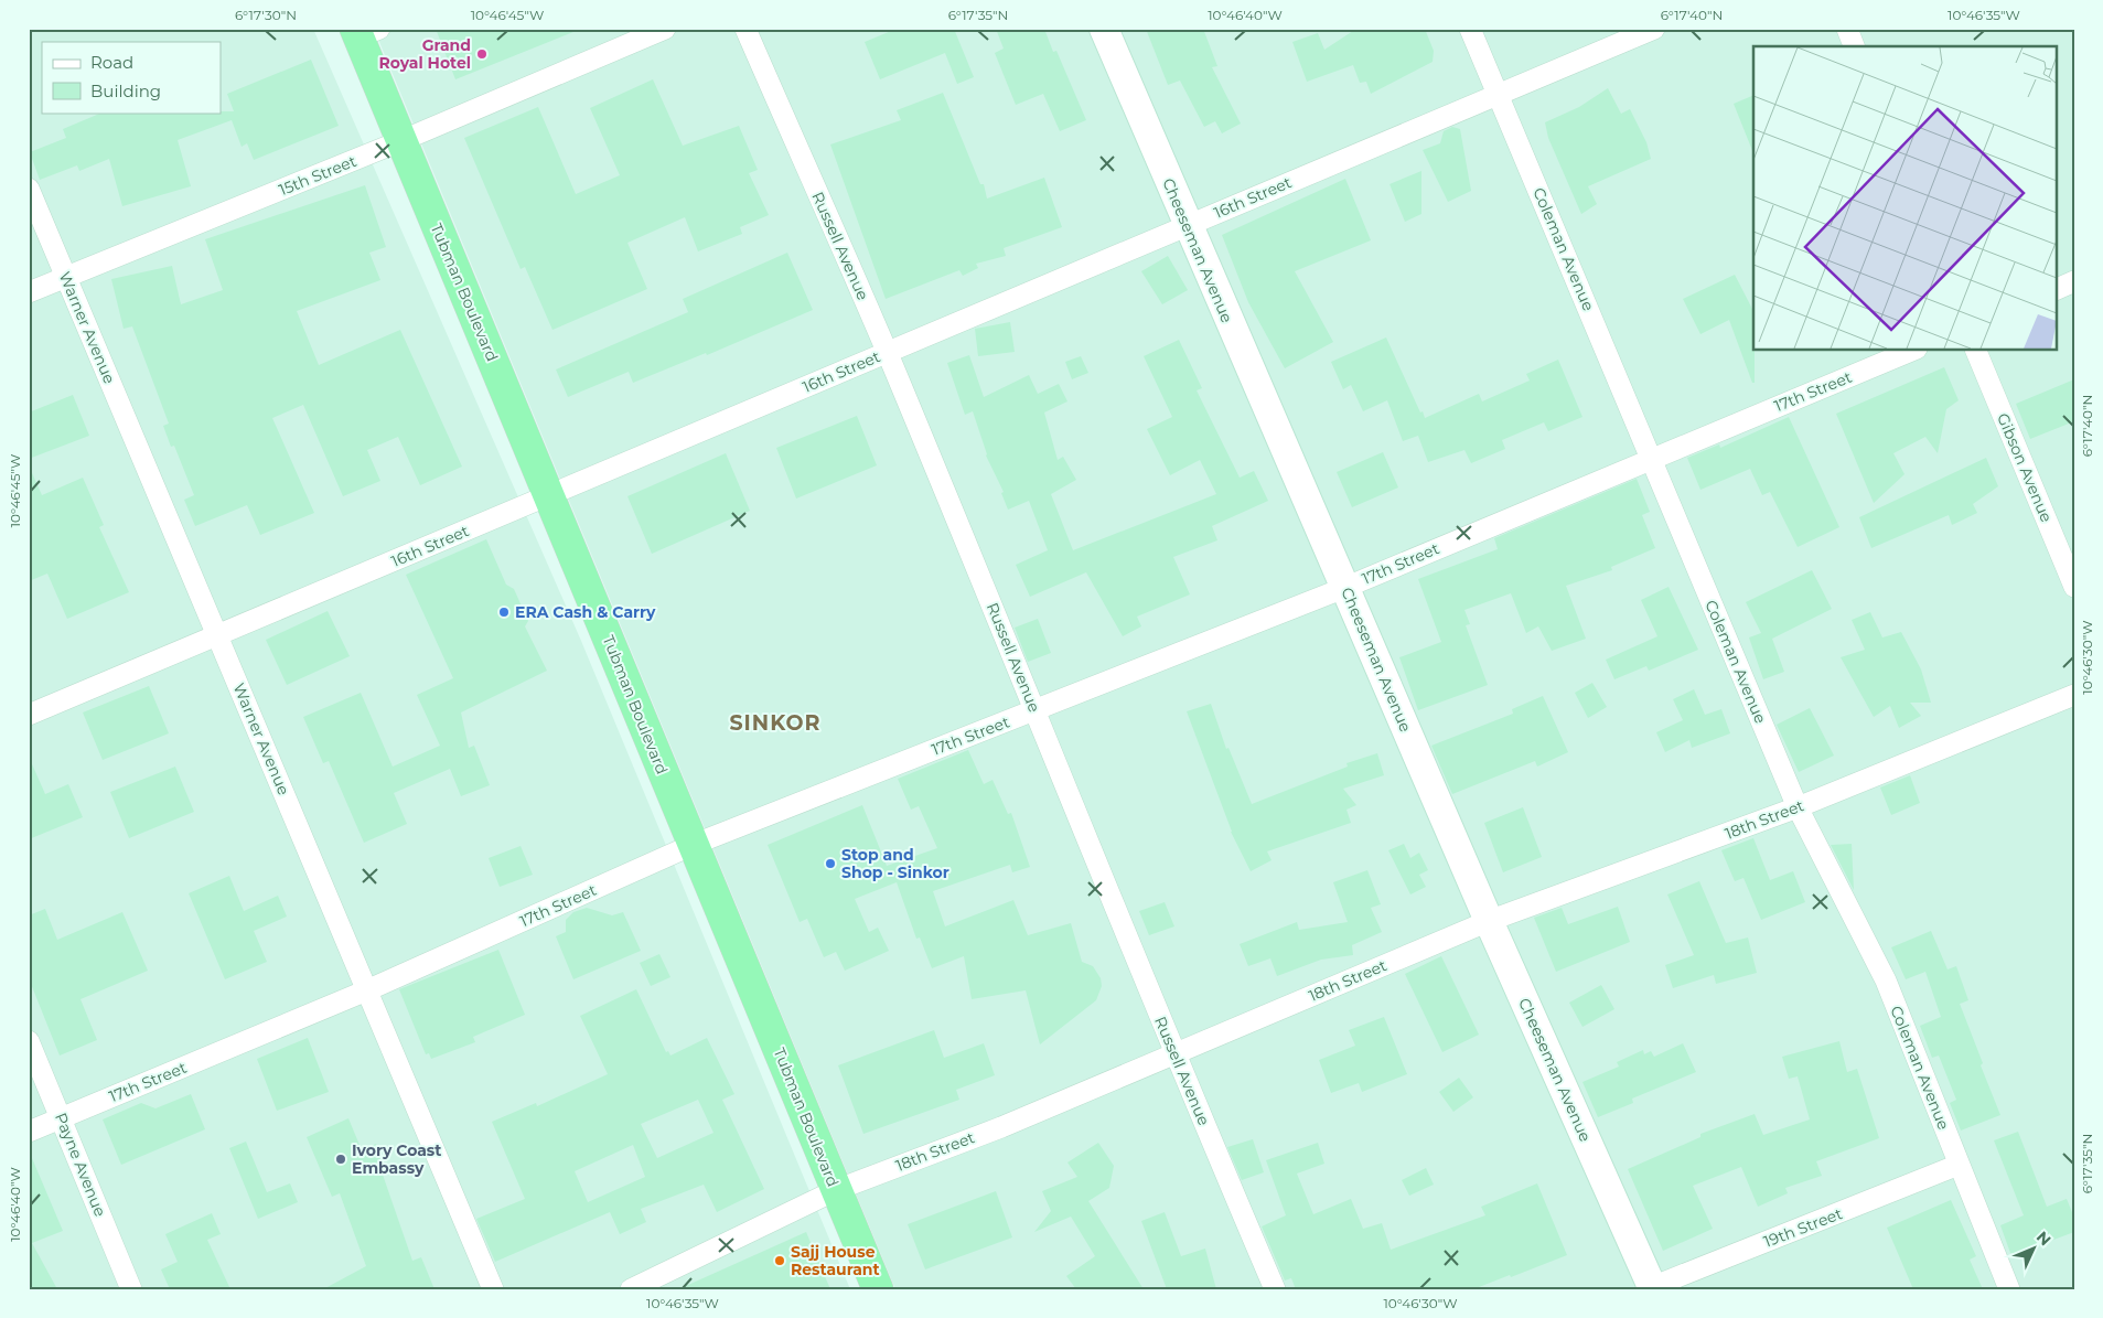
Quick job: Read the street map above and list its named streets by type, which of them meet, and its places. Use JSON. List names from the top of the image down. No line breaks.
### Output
{"streets":{"highway":["Tubman Boulevard"],"street":["15th Street","16th Street","Russell Avenue","Coleman Avenue","Cheeseman Avenue","Warner Avenue","17th Street","Gibson Avenue","18th Street","Payne Avenue","19th Street"]},"crossings":[["15th Street","Tubman Boulevard"],["15th Street","Warner Avenue"],["16th Street","Russell Avenue"],["16th Street","Coleman Avenue"],["16th Street","Cheeseman Avenue"],["16th Street","Tubman Boulevard"],["16th Street","Warner Avenue"],["Russell Avenue","17th Street"],["Russell Avenue","18th Street"],["Coleman Avenue","17th Street"],["Coleman Avenue","18th Street"],["Coleman Avenue","19th Street"],["Cheeseman Avenue","17th Street"],["Cheeseman Avenue","18th Street"],["Cheeseman Avenue","19th Street"],["Tubman Boulevard","17th Street"],["Tubman Boulevard","18th Street"],["Warner Avenue","17th Street"],["17th Street","Payne Avenue"]],"districts":["SINKOR"],"places":["Grand Royal Hotel","ERA Cash & Carry","Stop and Shop - Sinkor","Ivory Coast Embassy","Sajj House Restaurant"],"legend":["Road","Building"],"north":"top right","coordinates":["6°17'30\"N","10°46'45\"W","6°17'35\"N","10°46'40\"W","6°17'40\"N","10°46'35\"W","10°46'30\"W"]}
